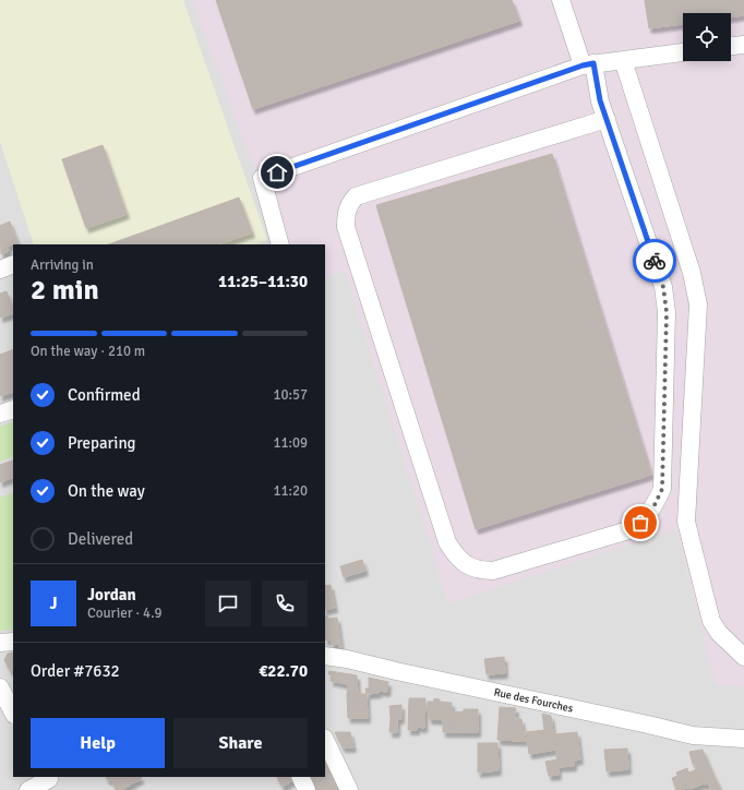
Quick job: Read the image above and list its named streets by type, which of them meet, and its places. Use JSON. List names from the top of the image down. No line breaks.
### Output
{"streets":{"street":["Rue des Fourches"]},"page":{"heading":["2 min","Arriving in","11:25–11:30"],"panel":["Jordan","Courier · 4.9","Order #7632","€22.70"],"bar":"On the way · 210 m","list":[["Confirmed","10:57"],["Preparing","11:09"],["On the way","11:20"],"Delivered"],"round":"J","buttons":["Help","Share"]}}
